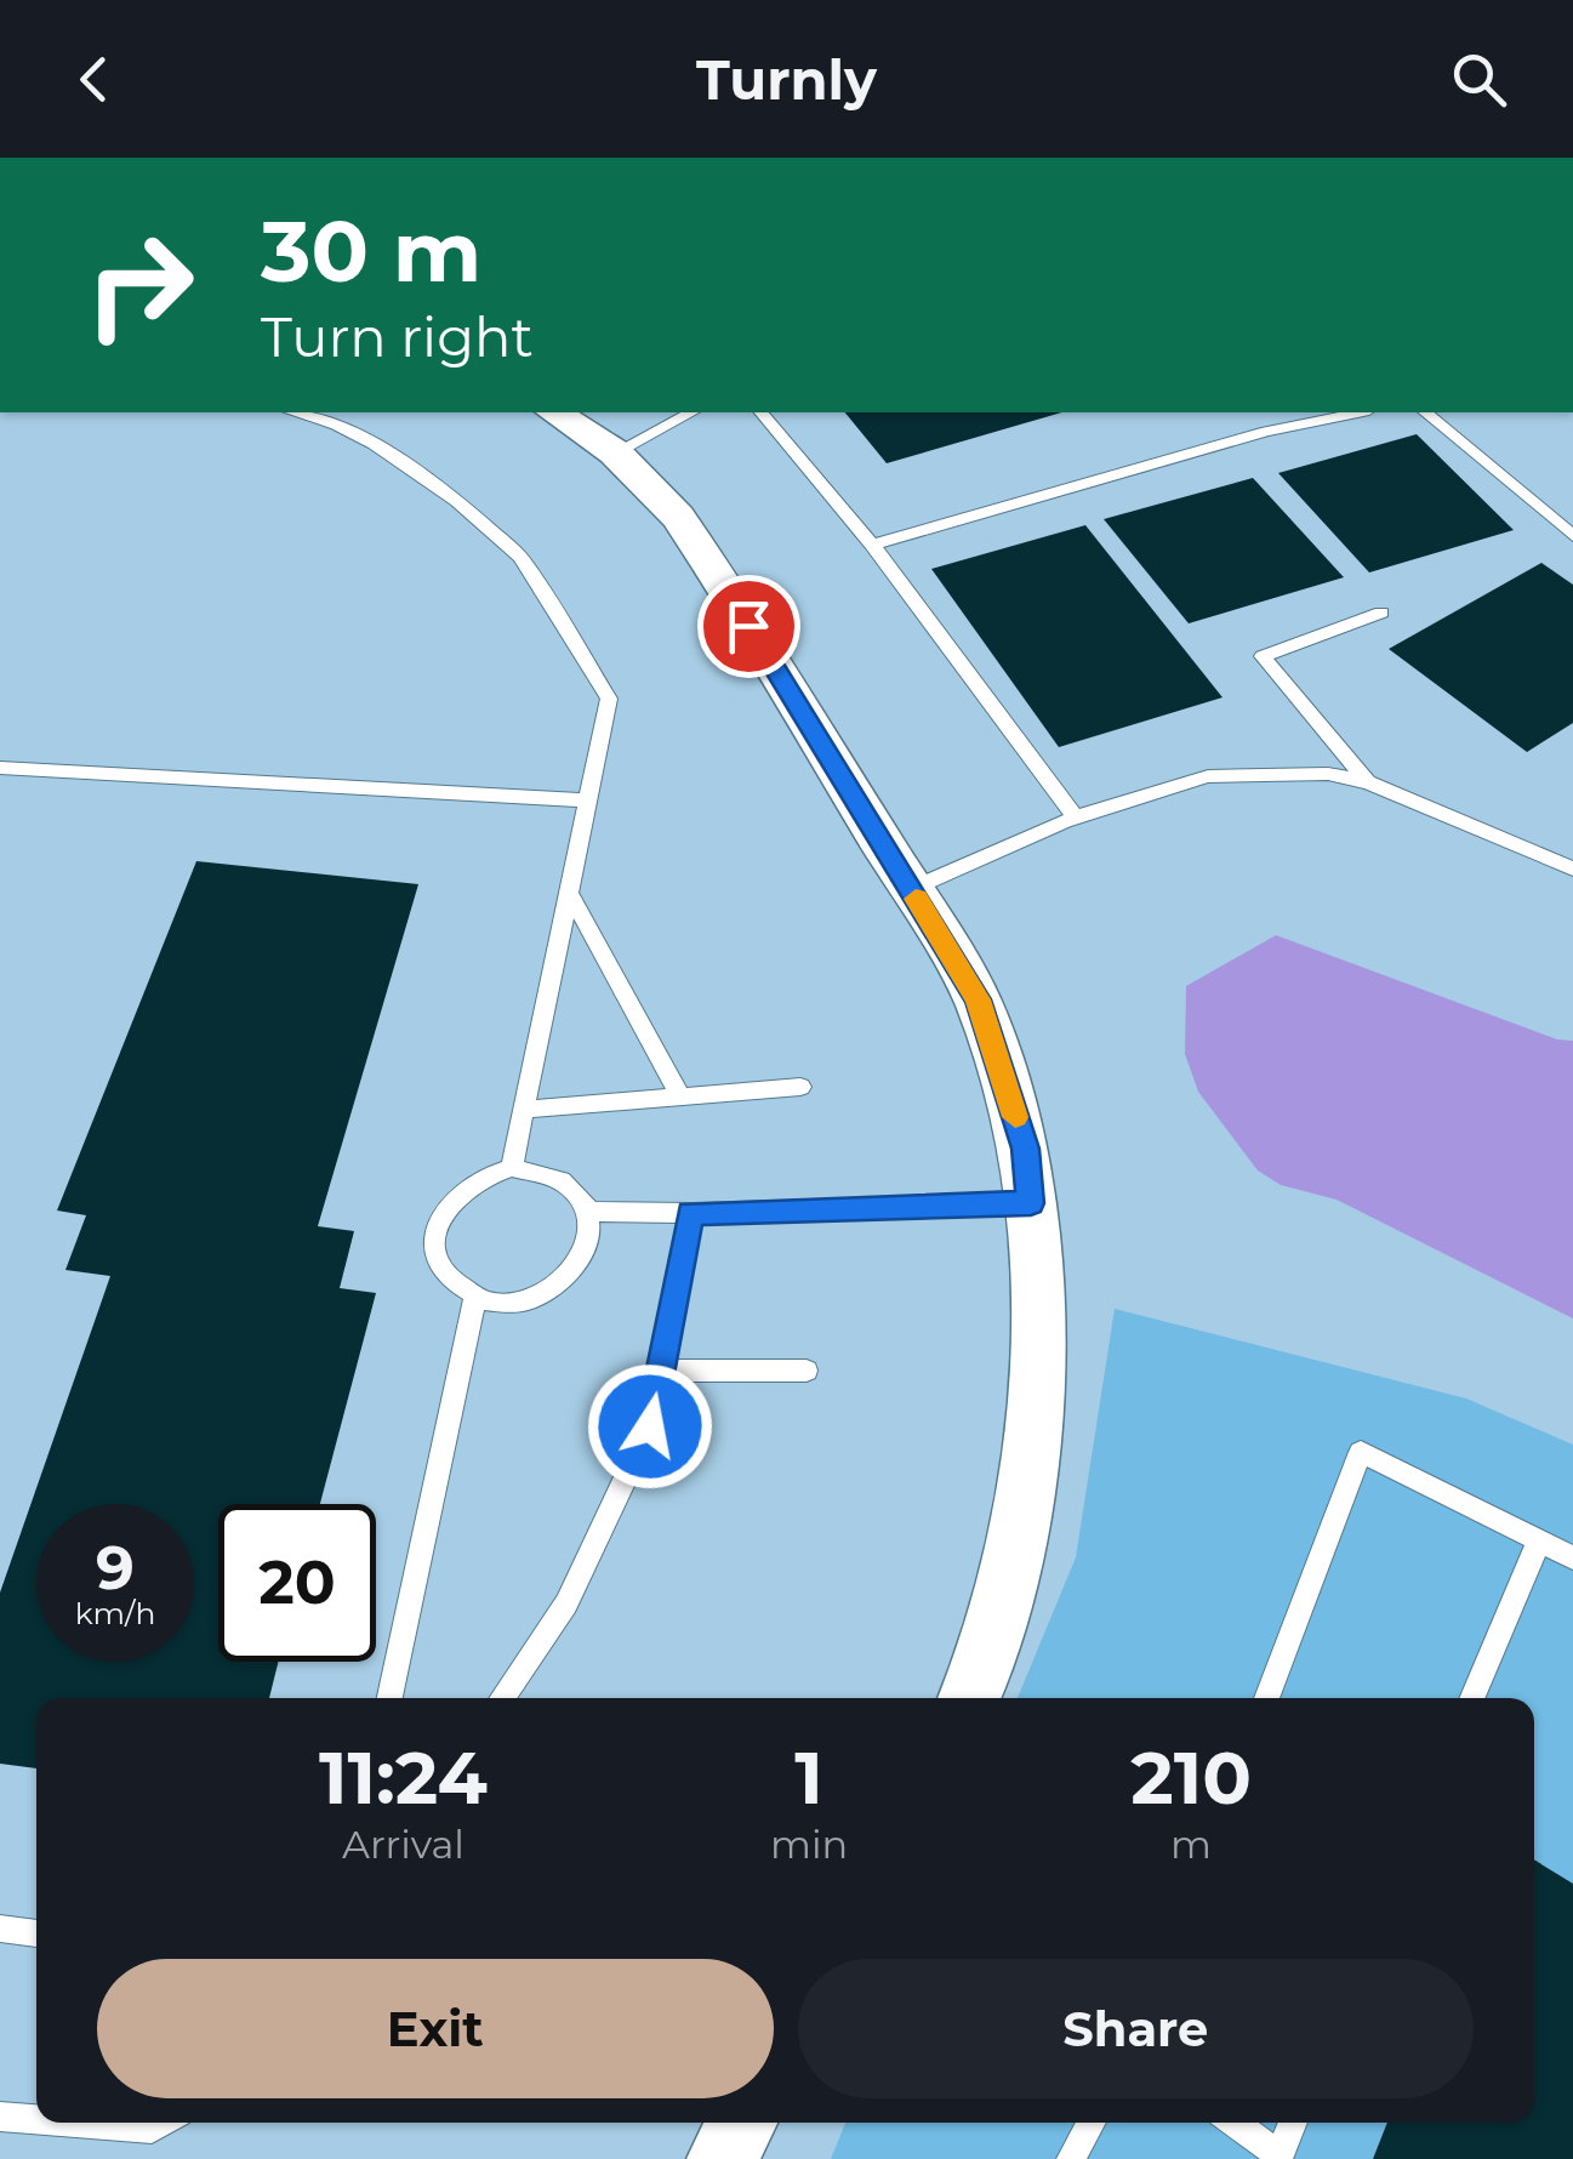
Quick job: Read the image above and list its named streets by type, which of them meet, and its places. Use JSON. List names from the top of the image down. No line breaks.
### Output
{"page":{"header":"Turnly","turn":["30 m","Turn right"],"speed":"9 km/h","limit":"20","eta":["11:24","Arrival","1","min","210","m"],"buttons":["Exit","Share"]}}
